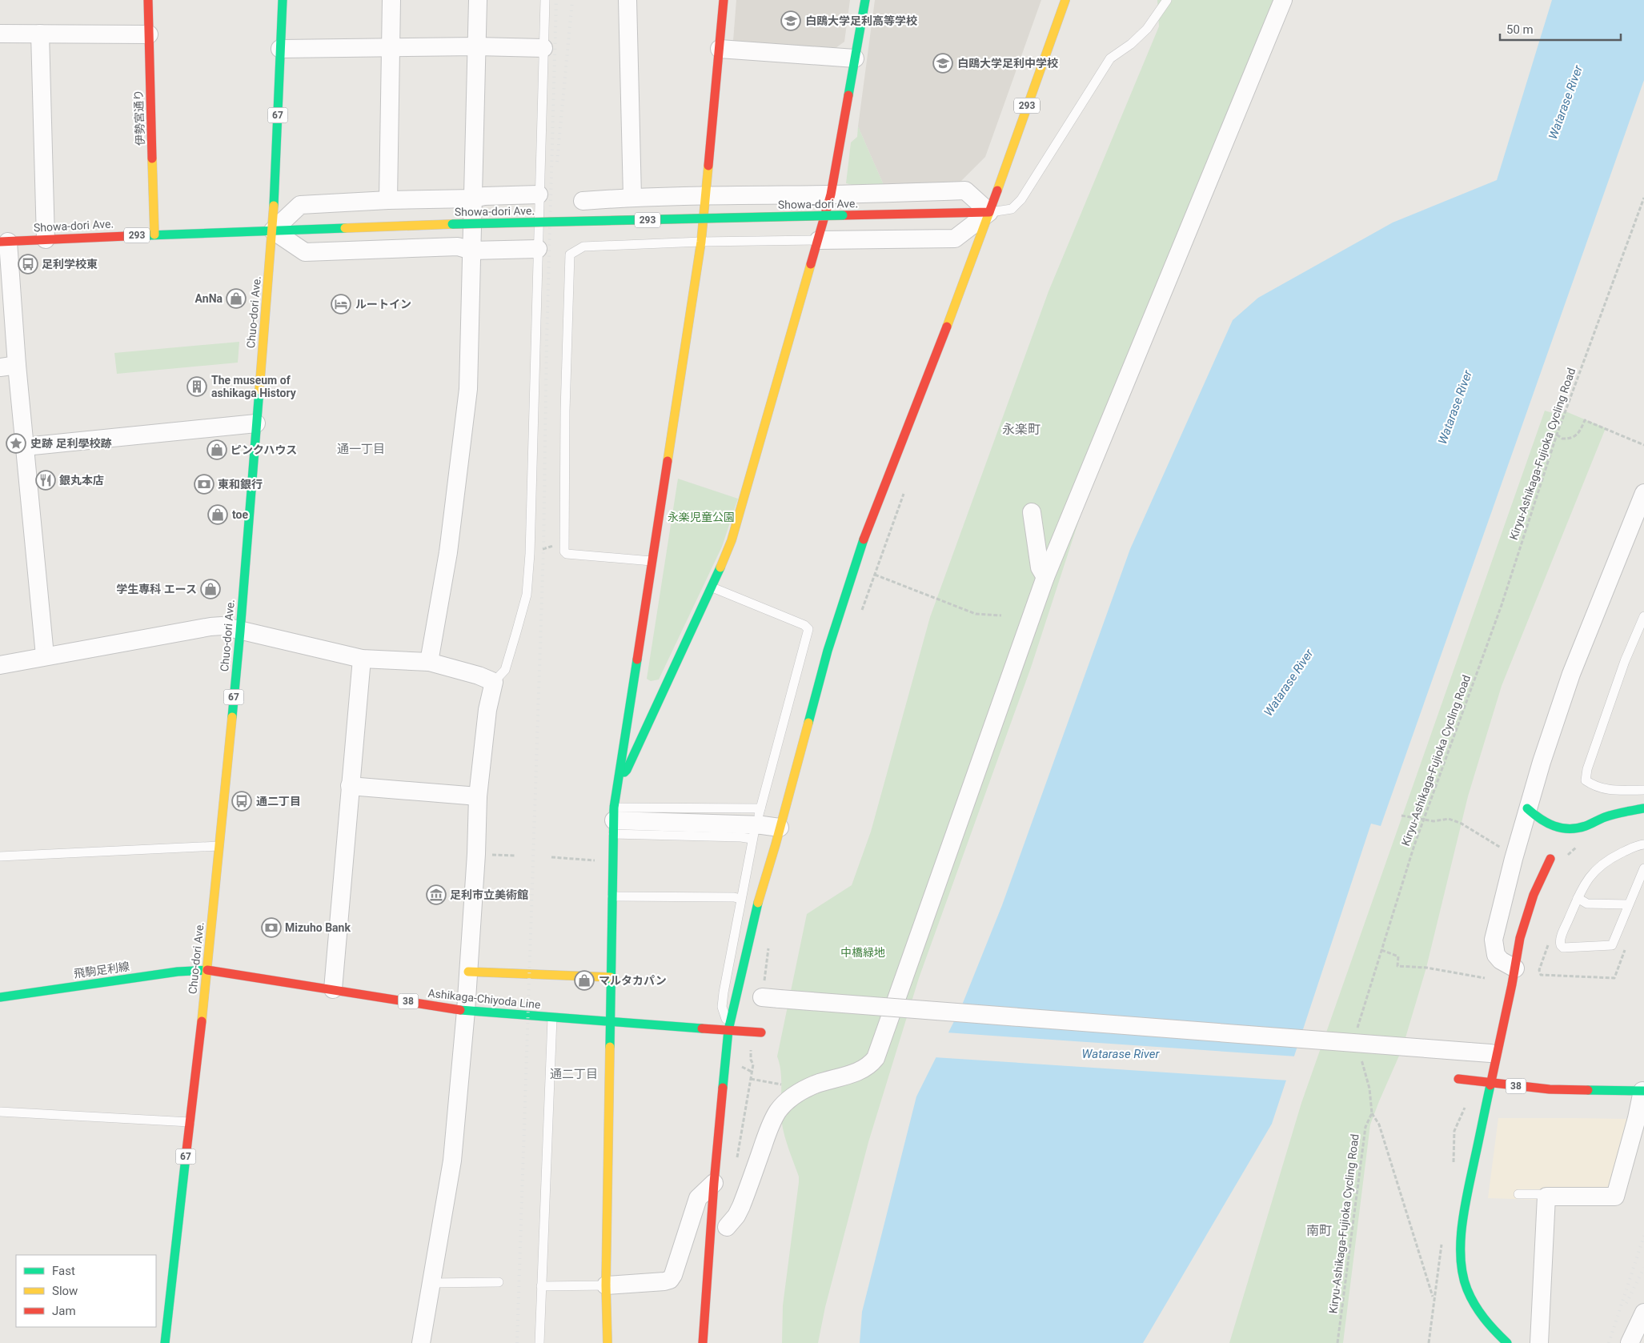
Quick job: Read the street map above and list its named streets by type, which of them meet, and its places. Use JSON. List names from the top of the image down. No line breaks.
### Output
{"streets":{"main road":["293","67","伊勢宮通り","Showa-dori Ave.","Chuo-dori Ave.","飛駒足利線","Ashikaga-Chiyoda Line","38"],"path":["Kiryu-Ashikaga-Fujioka Cycling Road"]},"crossings":[["293","Showa-dori Ave."],["伊勢宮通り","Showa-dori Ave."],["Showa-dori Ave.","Chuo-dori Ave."],["Chuo-dori Ave.","飛駒足利線"],["Chuo-dori Ave.","Ashikaga-Chiyoda Line"],["飛駒足利線","Ashikaga-Chiyoda Line"]],"districts":["永楽町","通一丁目","通二丁目","南町"],"water":["Watarase River"],"parks":["永楽児童公園","中橋緑地"],"places":{"school or university":["白鴎大学足利高等学校","白鴎大学足利中学校"],"bus stop":["足利学校東","通二丁目"],"shop":["AnNa","ピンクハウス","toe","学生専科 エース","マルタカパン"],"hotel":["ルートイン"],"building":["The museum of ashikaga History"],"place":["史跡 足利學校跡"],"restaurant":["銀丸本店"],"bank":["東和銀行","Mizuho Bank"],"museum":["足利市立美術館"]},"legend":["Fast","Slow","Jam"],"scale_bar":"50 m"}
